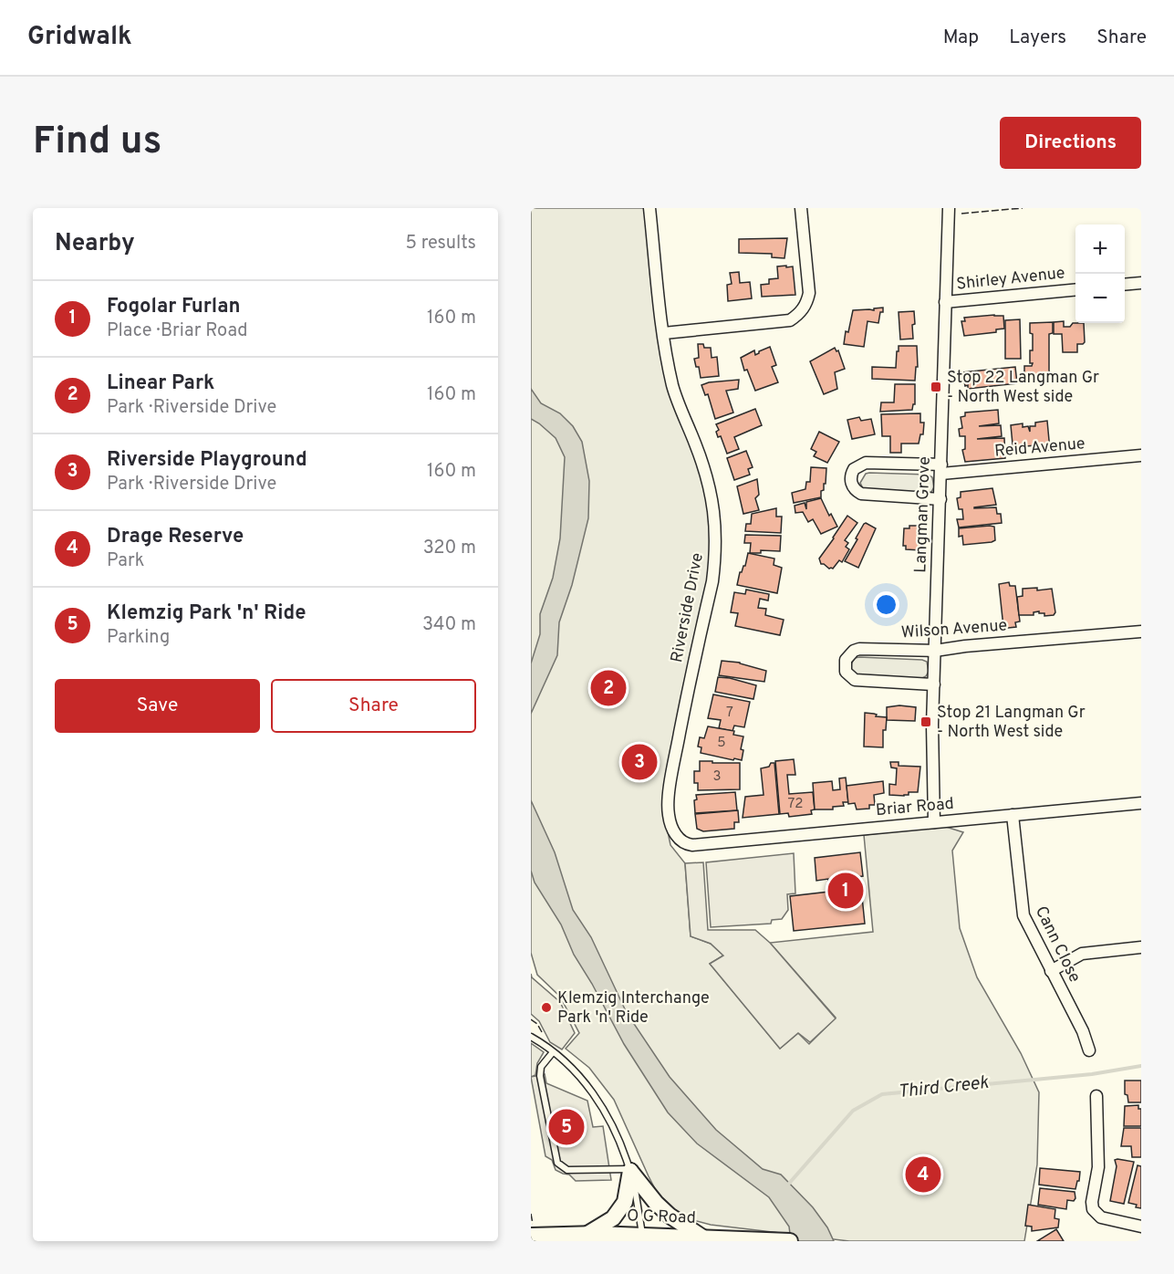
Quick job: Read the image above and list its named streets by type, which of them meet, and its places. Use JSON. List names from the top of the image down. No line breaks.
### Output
{"streets":{"main road":["O G Road"],"street":["Shirley Avenue","Reid Avenue","Langman Grove","Riverside Drive","Wilson Avenue","Briar Road","Cann Close"]},"crossings":[["Shirley Avenue","Langman Grove"],["Reid Avenue","Langman Grove"],["Langman Grove","Wilson Avenue"],["Langman Grove","Briar Road"],["Riverside Drive","Briar Road"],["Briar Road","Cann Close"]],"water":["Third Creek"],"places":{"transit":["Stop 22 Langman Gr - North West side","Stop 21 Langman Gr - North West side"],"other":["Klemzig Interchange Park 'n' Ride"]},"house_numbers":["7","5","3","72"],"page":{"header":"Gridwalk","nav":["Map","Layers","Share"],"buttons":["Directions",["Save","Share"]],"title":"Find us","heading":["Nearby","5 results"],"map_buttons":["+","−"],"list":[{"mark":"1","name":"Fogolar Furlan","note":"Place · Briar Road","value":"160 m"},{"mark":"2","name":"Linear Park","note":"Park · Riverside Drive","value":"160 m"},{"mark":"3","name":"Riverside Playground","note":"Park · Riverside Drive","value":"160 m"},{"mark":"4","name":"Drage Reserve","note":"Park","value":"320 m"},{"mark":"5","name":"Klemzig Park 'n' Ride","note":"Parking","value":"340 m"}],"pins":["2","3","1","5","4"]}}
